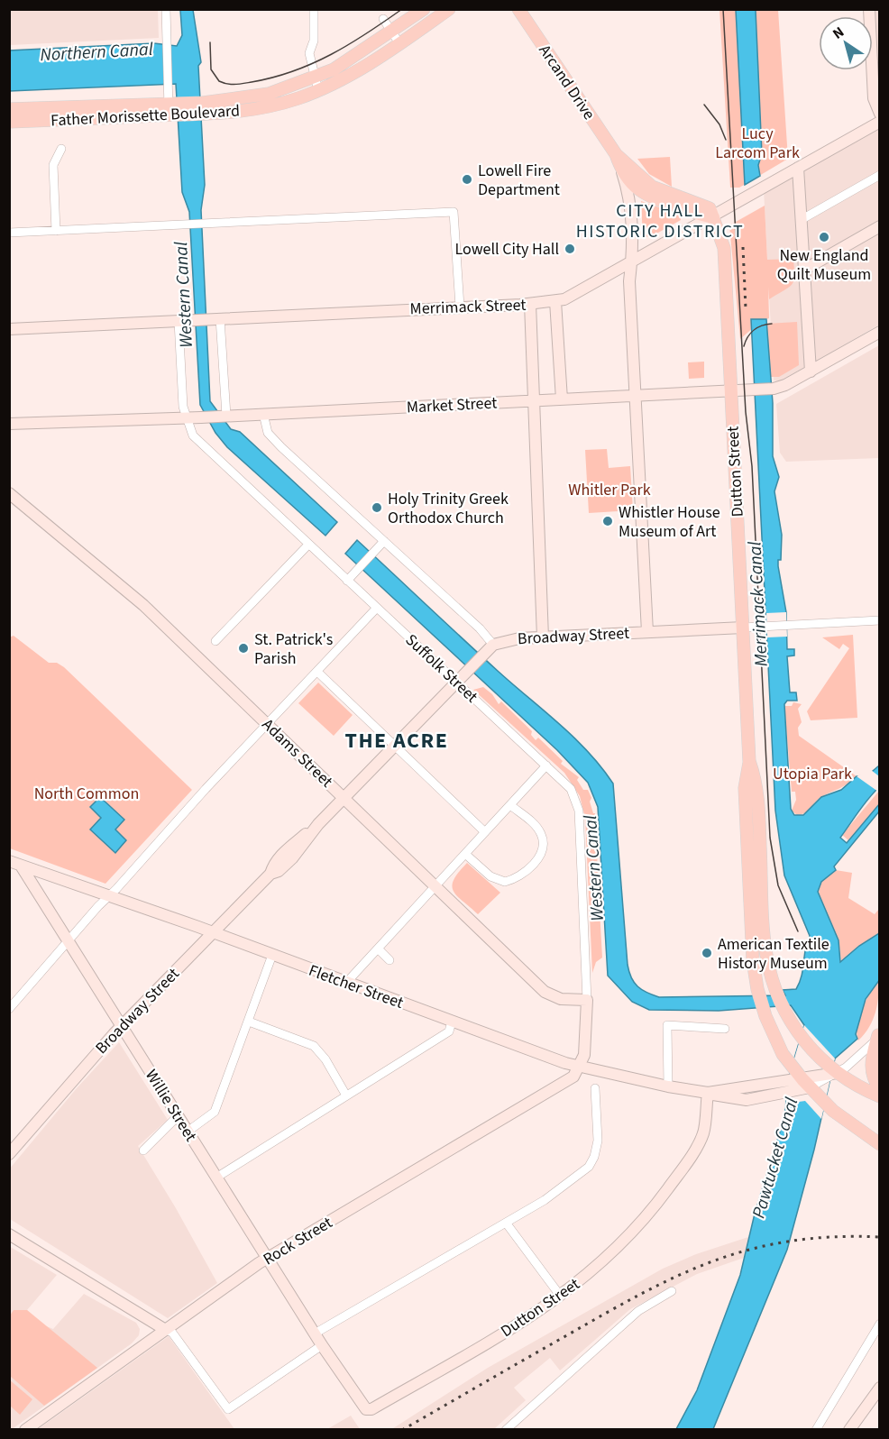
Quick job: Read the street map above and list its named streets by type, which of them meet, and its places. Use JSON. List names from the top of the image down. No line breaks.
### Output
{"streets":{"main road":["Arcand Drive","Father Morissette Boulevard","Dutton Street"],"street":["Merrimack Street","Market Street","Broadway Street","Suffolk Street","Adams Street","Fletcher Street","Willie Street","Rock Street"]},"crossings":[["Arcand Drive","Merrimack Street"],["Arcand Drive","Market Street"],["Arcand Drive","Dutton Street"],["Arcand Drive","Broadway Street"],["Merrimack Street","Dutton Street"],["Merrimack Street","Suffolk Street"],["Market Street","Dutton Street"],["Market Street","Suffolk Street"],["Dutton Street","Broadway Street"],["Dutton Street","Fletcher Street"],["Dutton Street","Willie Street"],["Broadway Street","Suffolk Street"],["Broadway Street","Adams Street"],["Broadway Street","Fletcher Street"],["Broadway Street","Willie Street"],["Suffolk Street","Adams Street"],["Suffolk Street","Fletcher Street"],["Suffolk Street","Rock Street"],["Fletcher Street","Willie Street"],["Fletcher Street","Rock Street"],["Willie Street","Rock Street"]],"districts":["CITY HALL HISTORIC DISTRICT","THE ACRE"],"water":["Northern Canal","Western Canal","Merrimack Canal","Pawtucket Canal"],"parks":["Lucy Larcom Park","Whitler Park","Utopia Park","North Common"],"places":["Lowell Fire Department","New England Quilt Museum","Lowell City Hall","Holy Trinity Greek Orthodox Church","Whistler House Museum of Art","St. Patrick's Parish","American Textile History Museum"],"north":"top left"}
